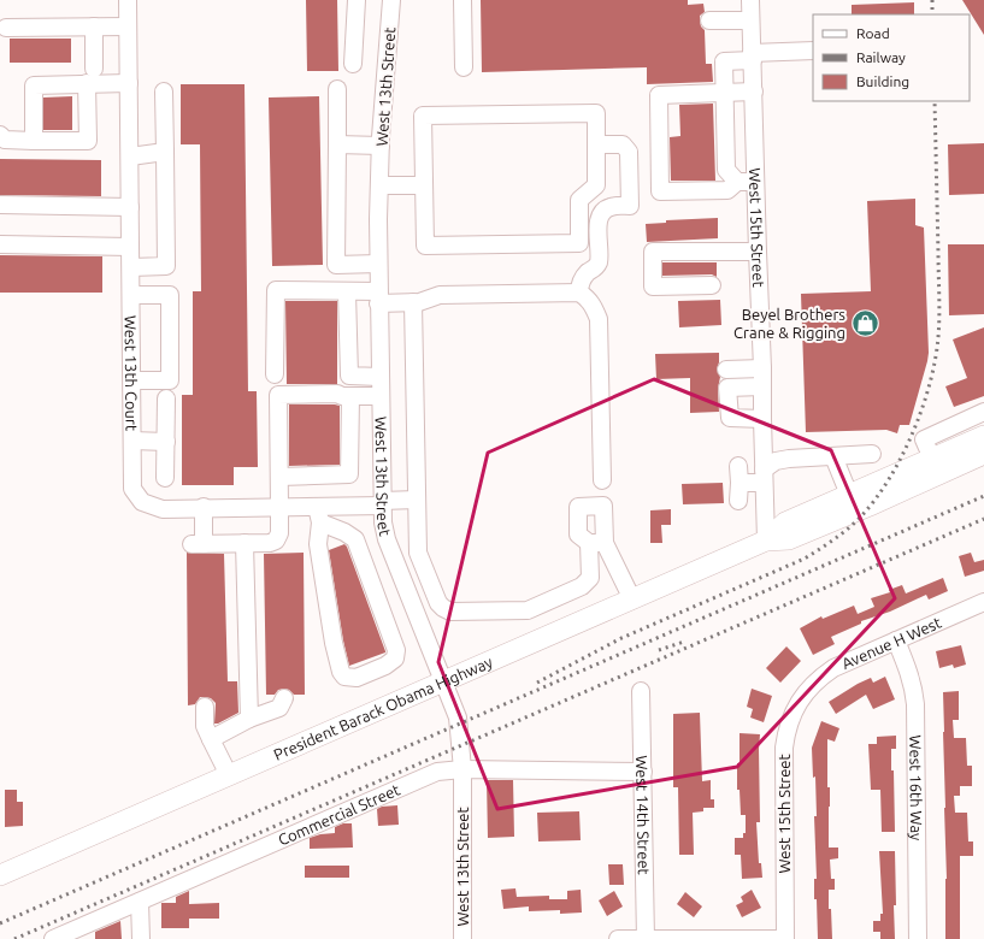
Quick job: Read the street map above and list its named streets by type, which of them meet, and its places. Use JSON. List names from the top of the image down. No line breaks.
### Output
{"streets":{"main road":["President Barack Obama Highway"],"street":["West 13th Street","West 15th Street","West 13th Court","Avenue H West","West 16th Way","Commercial Street","West 14th Street"]},"crossings":[["West 13th Street","West 13th Court"],["West 13th Street","President Barack Obama Highway"],["West 13th Street","Commercial Street"],["West 15th Street","Avenue H West"],["West 15th Street","President Barack Obama Highway"],["Avenue H West","West 16th Way"],["Commercial Street","West 14th Street"]],"places":{"shop":["Beyel Brothers Crane & Rigging"]},"legend":["Road","Railway","Building"]}
